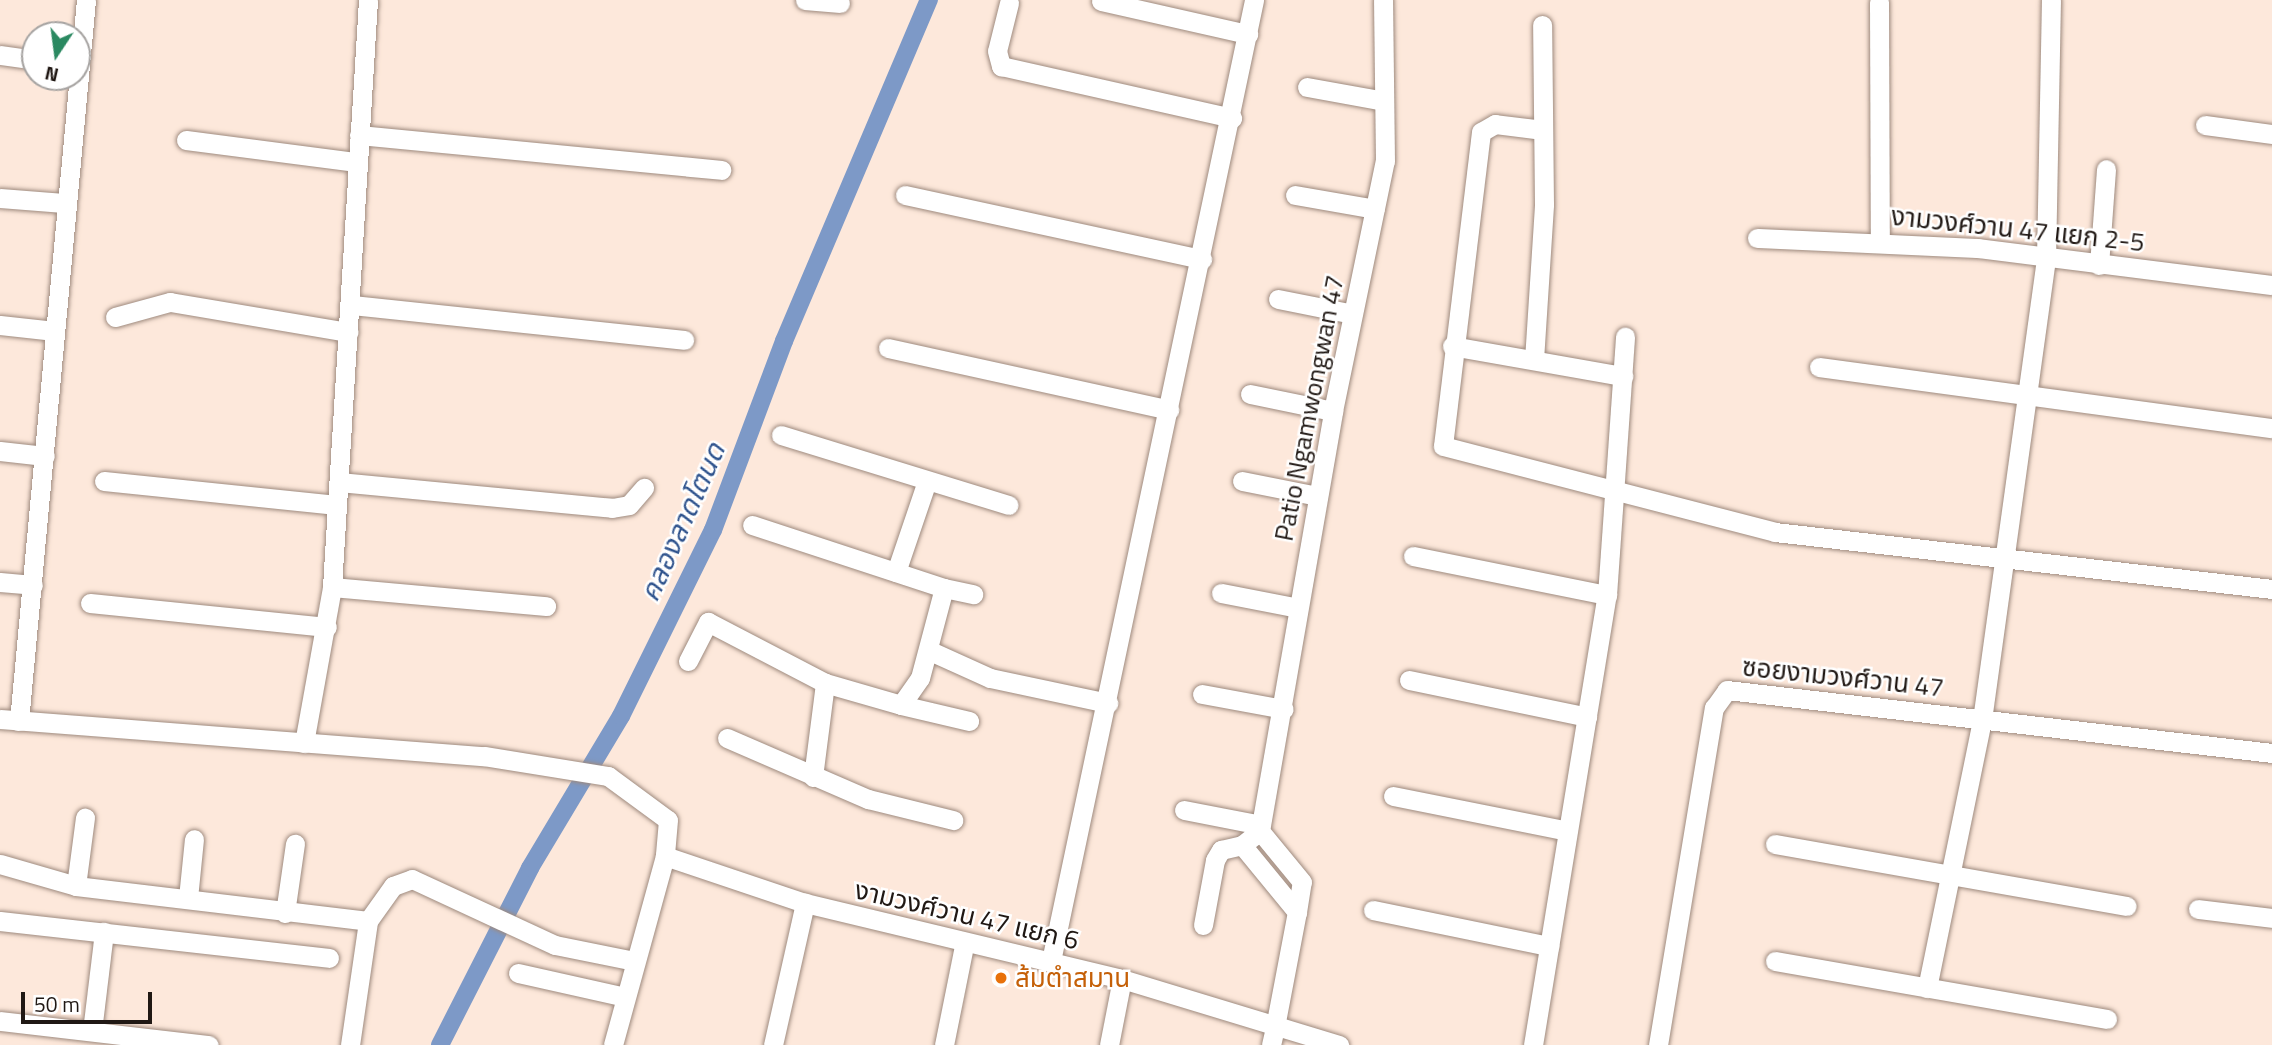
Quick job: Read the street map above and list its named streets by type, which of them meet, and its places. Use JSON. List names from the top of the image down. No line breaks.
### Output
{"streets":{"street":["งามวงศ์วาน 47 แยก 2-5","Patio Ngamwongwan 47","ซอยงามวงศ์วาน 47","งามวงศ์วาน 47 แยก 6"]},"water":["คลองลาดโตนด"],"places":["ส้มตำสมาน"],"scale_bar":"50 m","north":"bottom"}
